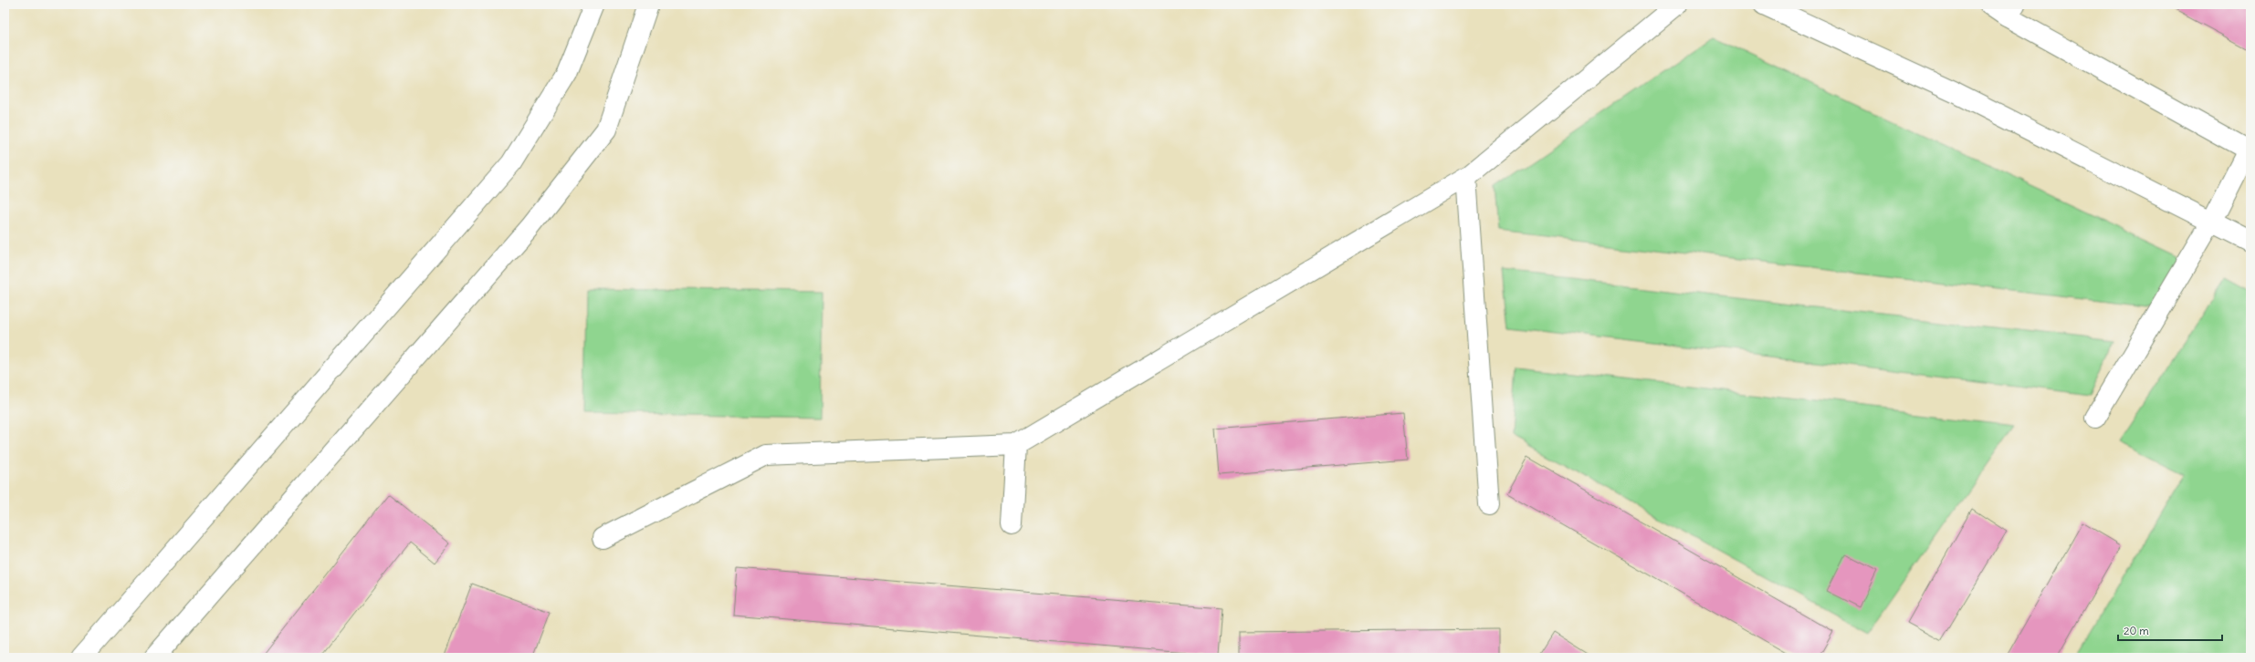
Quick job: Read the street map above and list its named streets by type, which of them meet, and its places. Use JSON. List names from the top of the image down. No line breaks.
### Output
{"scale_bar":"20 m"}
